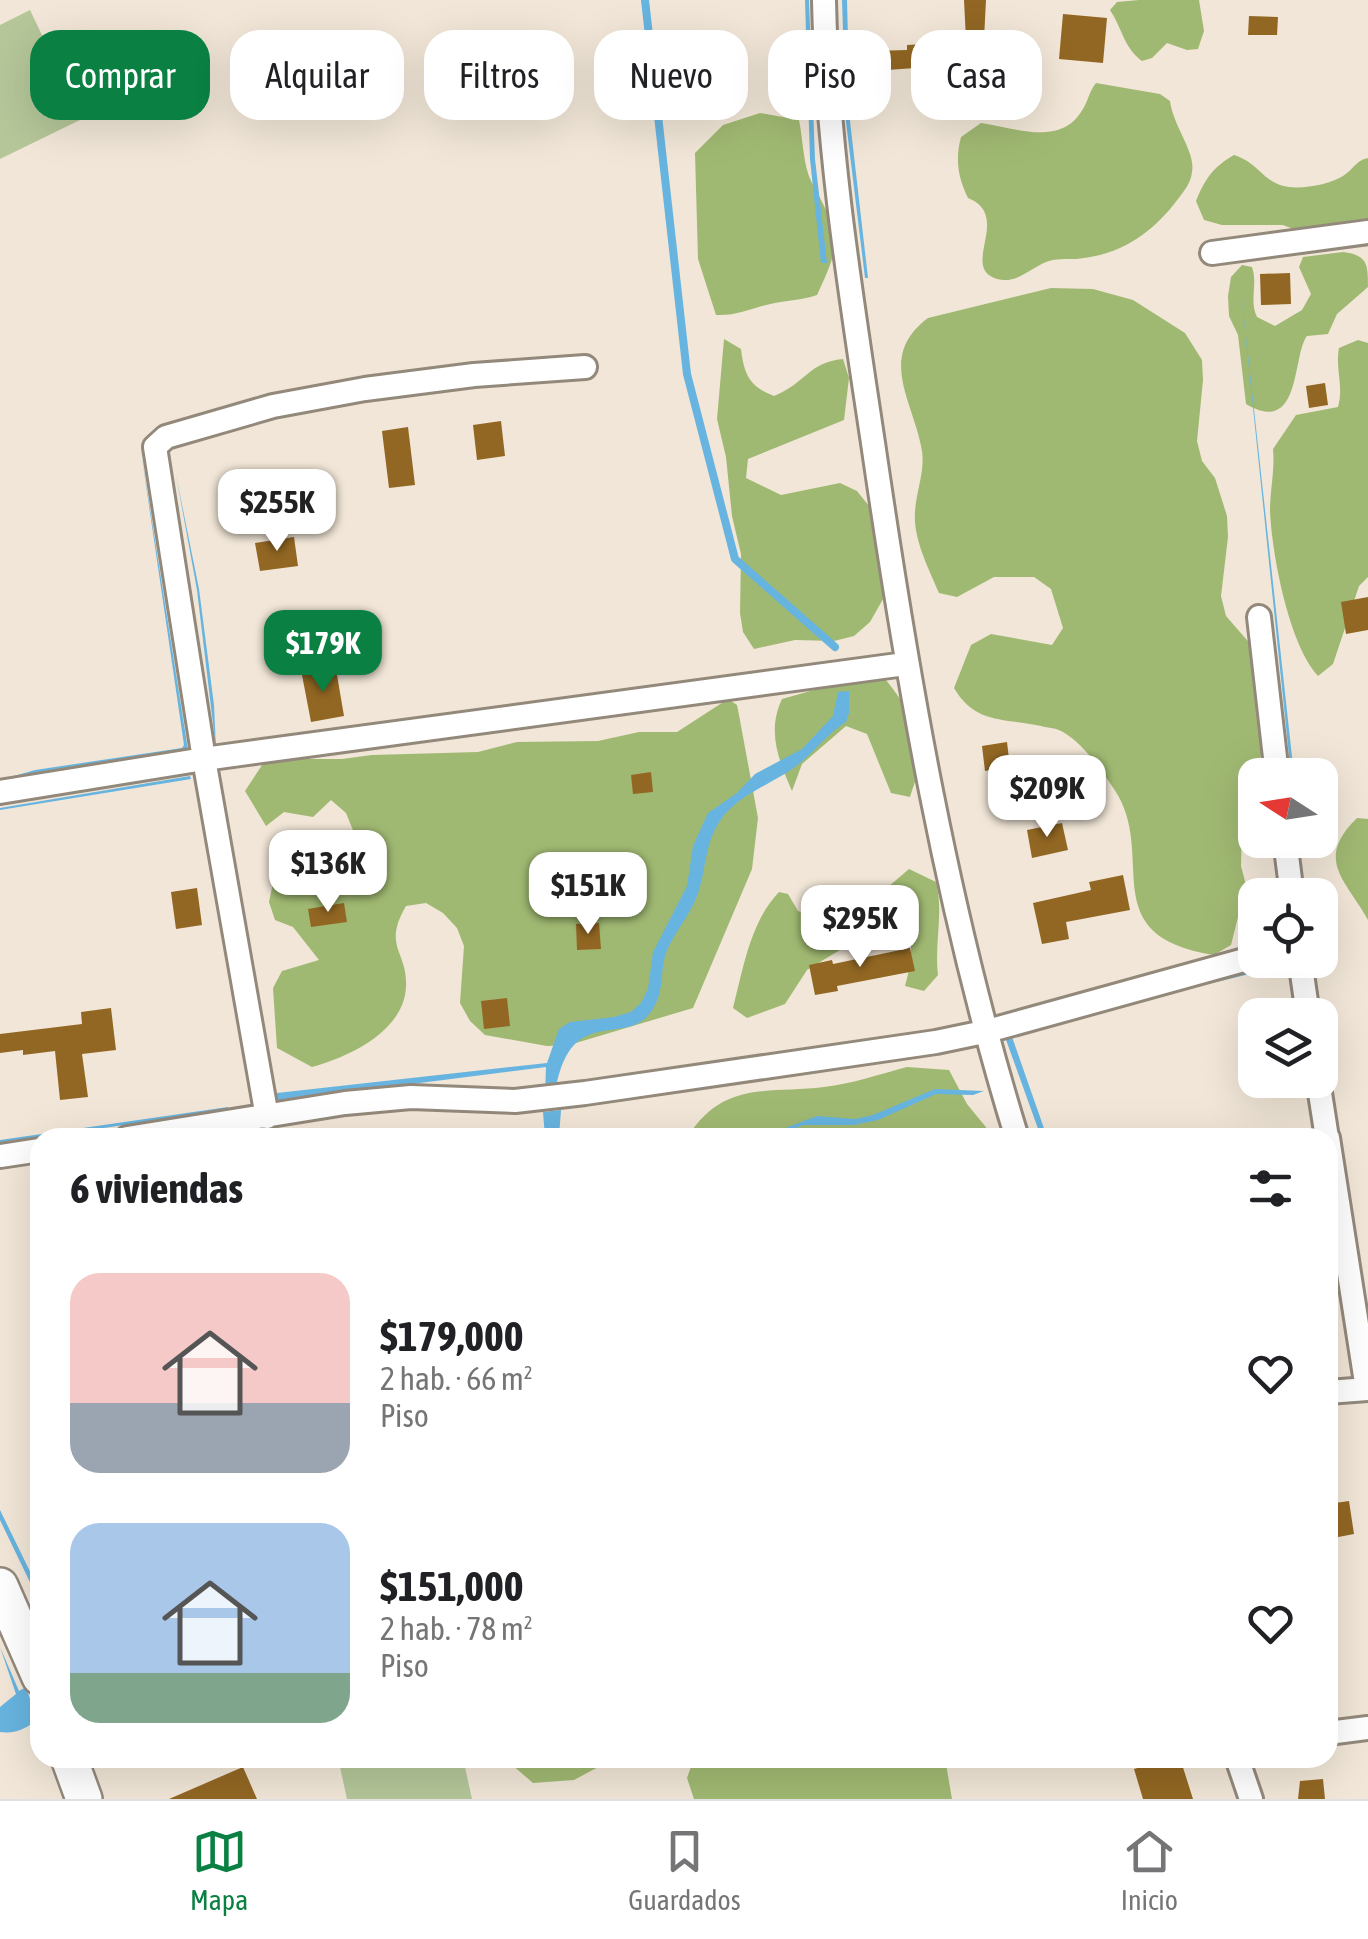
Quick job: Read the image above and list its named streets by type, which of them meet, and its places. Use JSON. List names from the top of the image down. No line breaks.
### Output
{"north":"left","page":{"chip":["Comprar","Alquilar","Filtros","Nuevo","Piso","Casa"],"price":["$255K","$179K","$209K","$136K","$151K","$295K"],"heading":"6 viviendas","list":[{"name":"$179,000","note":"2 hab. · 66 m² · Piso"},{"name":"$151,000","note":"2 hab. · 78 m² · Piso"}],"tabs":["Mapa","Guardados","Inicio"]}}
